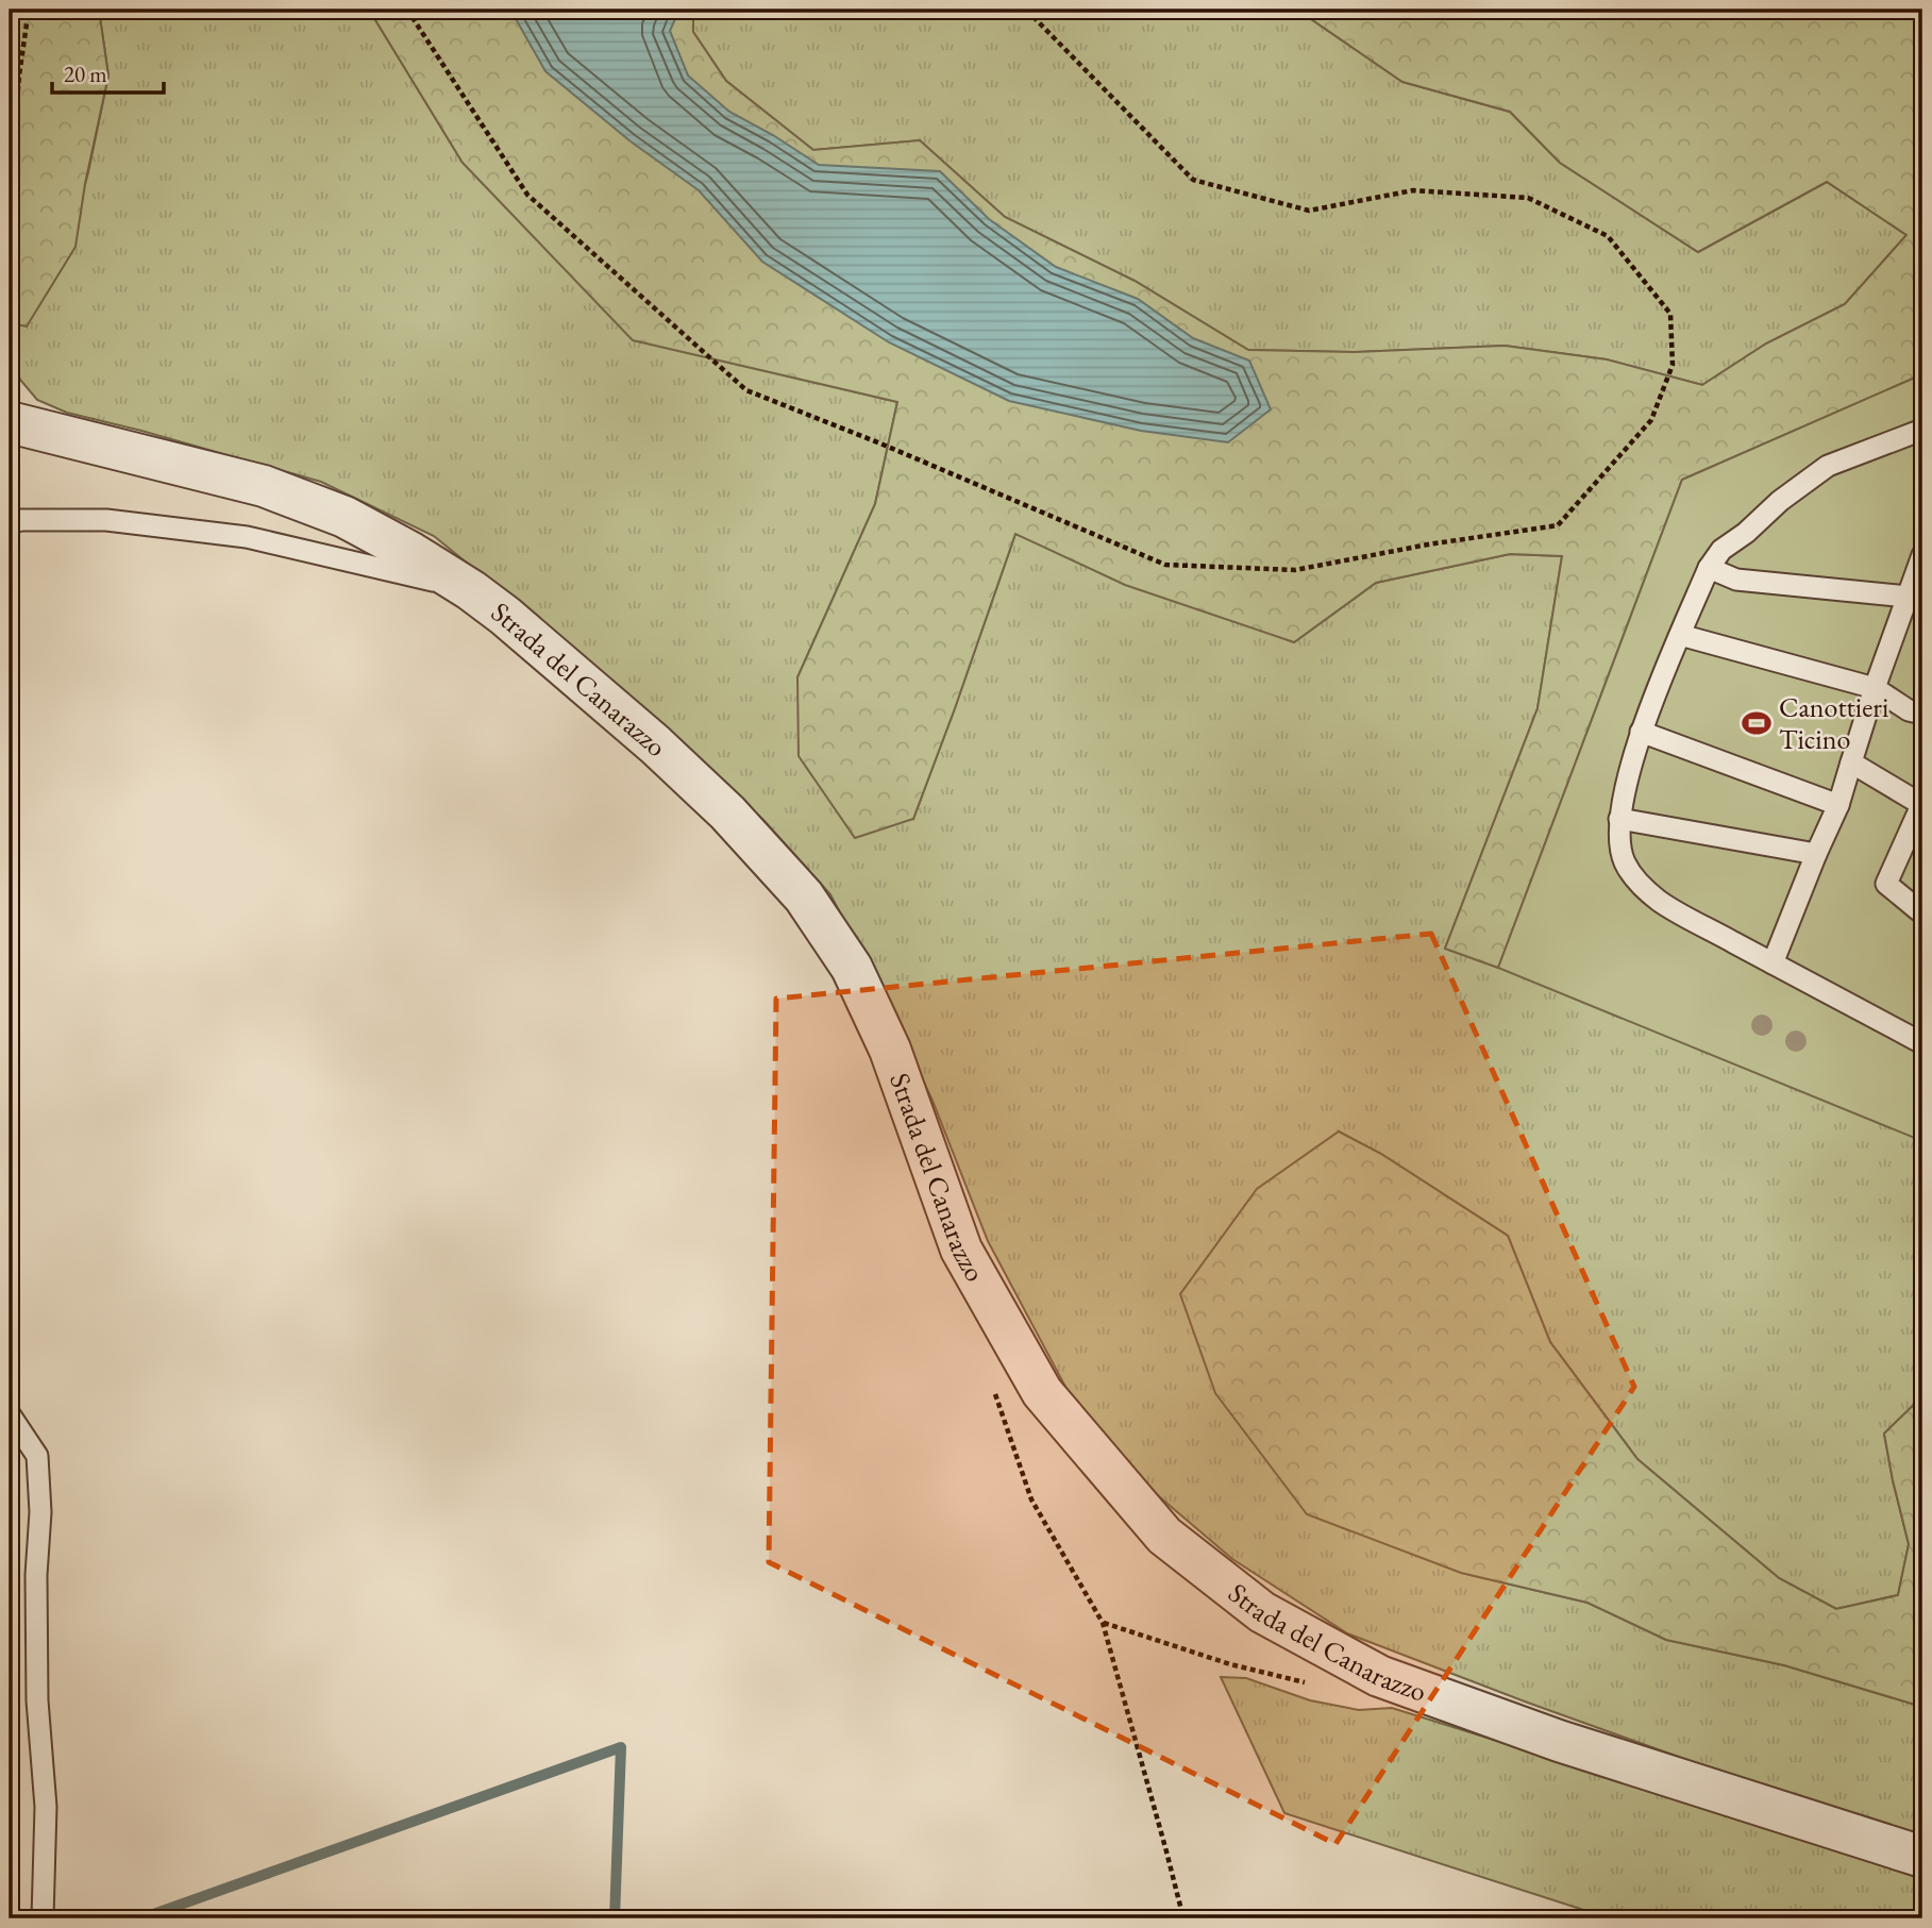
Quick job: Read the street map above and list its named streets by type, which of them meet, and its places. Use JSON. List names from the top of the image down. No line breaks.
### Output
{"streets":{"street":["Strada del Canarazzo"]},"places":{"sports":["Canottieri Ticino"]},"scale_bar":"20 m"}
